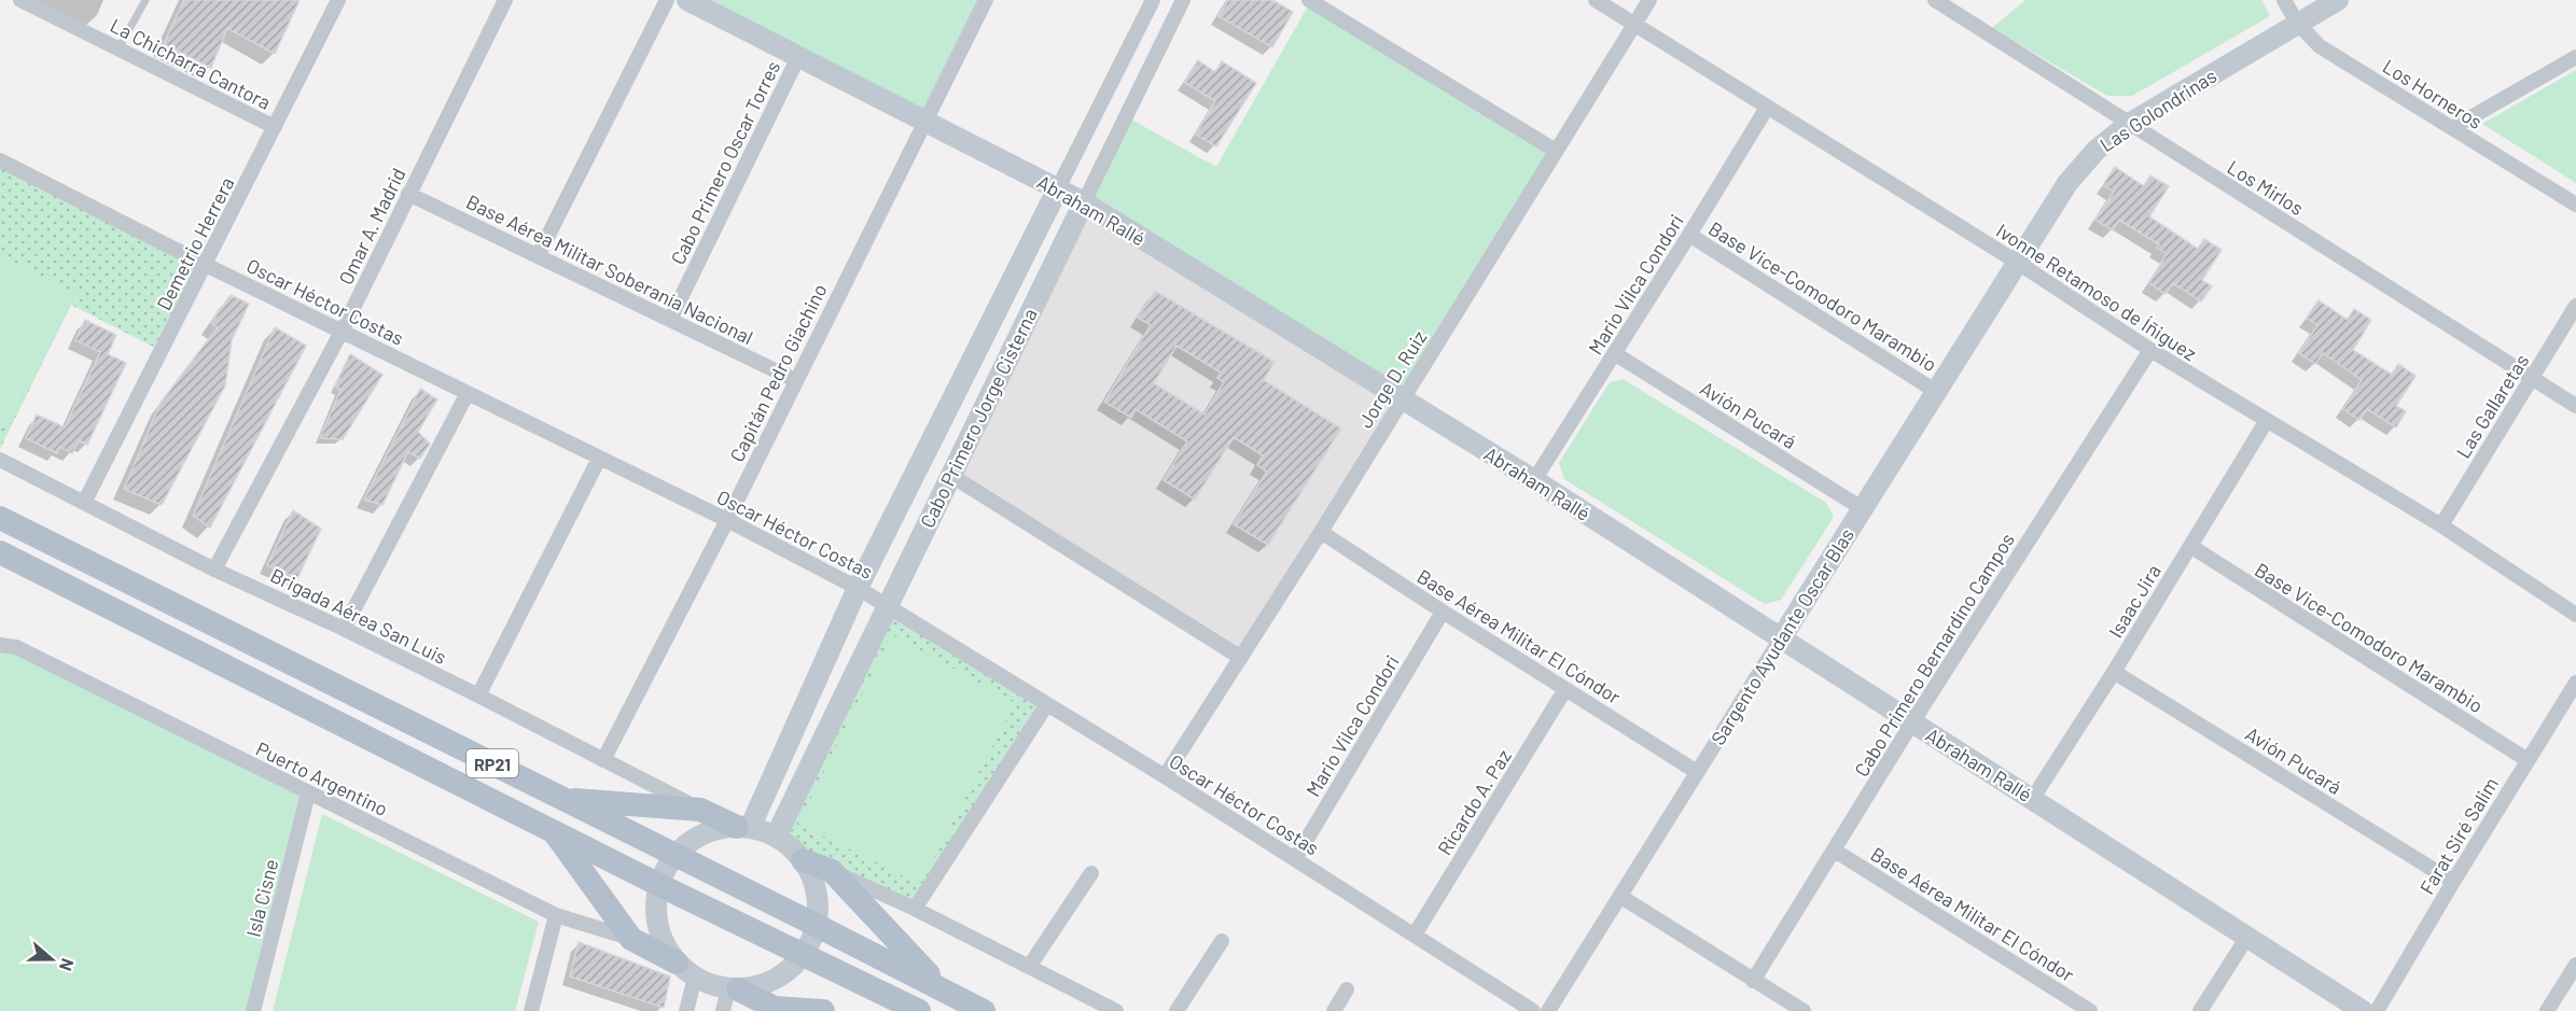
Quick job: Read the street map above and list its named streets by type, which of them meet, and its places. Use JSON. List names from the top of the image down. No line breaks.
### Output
{"streets":{"main road":["RP21"],"street":["La Chicharra Cantora","Los Horneros","Las Golondrinas","Cabo Primero Oscar Torres","Los Mirlos","Abraham Rallé","Omar A. Madrid","Demetrio Herrera","Base Aérea Militar Soberanía Nacional","Mario Vilca Condori","Ivonne Retamoso de Íñiguez","Base Vice-Comodoro Marambio","Oscar Héctor Costas","Capitán Pedro Giachino","Jorge D. Ruiz","Las Gallaretas","Avión Pucará","Cabo Primero Jorge Cisterna","Isaac Jira","Brigada Aérea San Luis","Base Aérea Militar El Cóndor","Sargento Ayudante Oscar Blas","Cabo Primero Bernardino Campos","Puerto Argentino","Ricardo A. Paz","Farat Siré Salim","Isla Cisne"]},"crossings":[["La Chicharra Cantora","Demetrio Herrera"],["Los Horneros","Las Golondrinas"],["Las Golondrinas","Los Mirlos"],["Las Golondrinas","Ivonne Retamoso de Íñiguez"],["Las Golondrinas","Sargento Ayudante Oscar Blas"],["Cabo Primero Oscar Torres","Abraham Rallé"],["Cabo Primero Oscar Torres","Base Aérea Militar Soberanía Nacional"],["Los Mirlos","Las Gallaretas"],["Abraham Rallé","Mario Vilca Condori"],["Abraham Rallé","Capitán Pedro Giachino"],["Abraham Rallé","Jorge D. Ruiz"],["Abraham Rallé","Cabo Primero Jorge Cisterna"],["Abraham Rallé","Isaac Jira"],["Abraham Rallé","Sargento Ayudante Oscar Blas"],["Abraham Rallé","Cabo Primero Bernardino Campos"],["Omar A. Madrid","Base Aérea Militar Soberanía Nacional"],["Omar A. Madrid","Oscar Héctor Costas"],["Omar A. Madrid","Brigada Aérea San Luis"],["Demetrio Herrera","Oscar Héctor Costas"],["Demetrio Herrera","Brigada Aérea San Luis"],["Base Aérea Militar Soberanía Nacional","Capitán Pedro Giachino"],["Mario Vilca Condori","Ivonne Retamoso de Íñiguez"],["Mario Vilca Condori","Base Vice-Comodoro Marambio"],["Mario Vilca Condori","Oscar Héctor Costas"],["Mario Vilca Condori","Avión Pucará"],["Mario Vilca Condori","Base Aérea Militar El Cóndor"],["Ivonne Retamoso de Íñiguez","Jorge D. Ruiz"],["Ivonne Retamoso de Íñiguez","Las Gallaretas"],["Ivonne Retamoso de Íñiguez","Isaac Jira"],["Ivonne Retamoso de Íñiguez","Sargento Ayudante Oscar Blas"],["Ivonne Retamoso de Íñiguez","Cabo Primero Bernardino Campos"],["Base Vice-Comodoro Marambio","Isaac Jira"],["Base Vice-Comodoro Marambio","Sargento Ayudante Oscar Blas"],["Base Vice-Comodoro Marambio","Farat Siré Salim"],["Oscar Héctor Costas","Capitán Pedro Giachino"],["Oscar Héctor Costas","Jorge D. Ruiz"],["Oscar Héctor Costas","Cabo Primero Jorge Cisterna"],["Oscar Héctor Costas","Ricardo A. Paz"],["Capitán Pedro Giachino","Brigada Aérea San Luis"],["Jorge D. Ruiz","Base Aérea Militar El Cóndor"],["Avión Pucará","Isaac Jira"],["Avión Pucará","Sargento Ayudante Oscar Blas"],["Avión Pucará","Farat Siré Salim"],["Base Aérea Militar El Cóndor","Sargento Ayudante Oscar Blas"],["Base Aérea Militar El Cóndor","Cabo Primero Bernardino Campos"],["Base Aérea Militar El Cóndor","Ricardo A. Paz"],["Puerto Argentino","Isla Cisne"]],"north":"right"}
